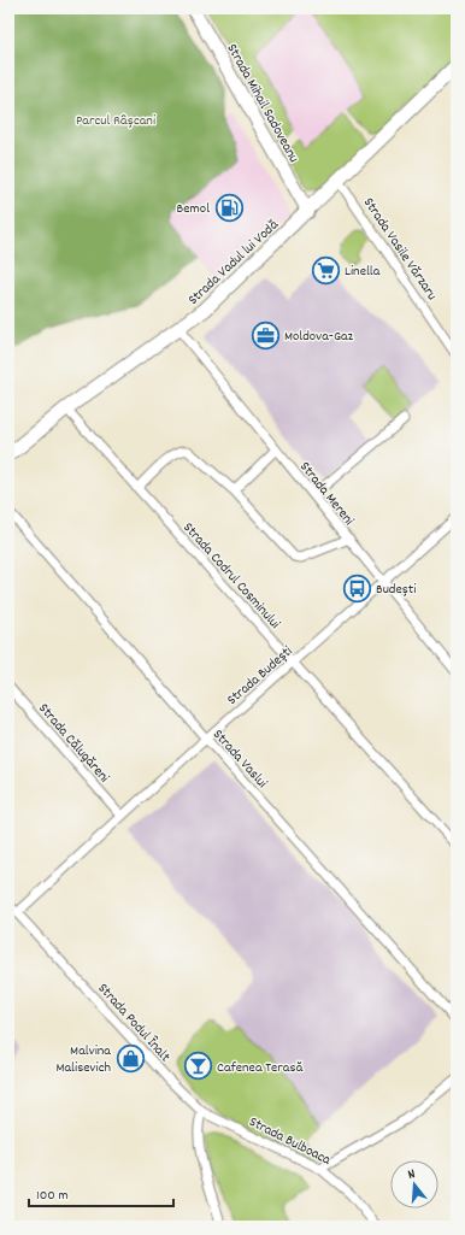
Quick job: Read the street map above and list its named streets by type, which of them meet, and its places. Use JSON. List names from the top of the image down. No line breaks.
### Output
{"streets":{"main road":["Strada Mihail Sadoveanu","Strada Vadul lui Vodă"],"street":["Strada Vasile Vărzaru","Strada Mereni","Strada Codrul Cosminului","Strada Budești","Strada Călugăreni","Strada Vaslui","Strada Podul Înalt","Strada Bulboaca"]},"crossings":[["Strada Mihail Sadoveanu","Strada Vadul lui Vodă"],["Strada Vasile Vărzaru","Strada Vadul lui Vodă"],["Strada Vadul lui Vodă","Strada Mereni"],["Strada Vadul lui Vodă","Strada Codrul Cosminului"],["Strada Mereni","Strada Budești"],["Strada Codrul Cosminului","Strada Budești"],["Strada Budești","Strada Călugăreni"],["Strada Budești","Strada Vaslui"],["Strada Budești","Strada Podul Înalt"],["Strada Podul Înalt","Strada Bulboaca"]],"parks":["Parcul Râșcani"],"places":{"fuel station":["Bemol"],"supermarket":["Linella"],"office":["Moldova-Gaz"],"bus stop":["Budești"],"shop":["Malvina Malisevich"],"bar":["Cafenea Terasă"]},"scale_bar":"100 m","north":"top"}
